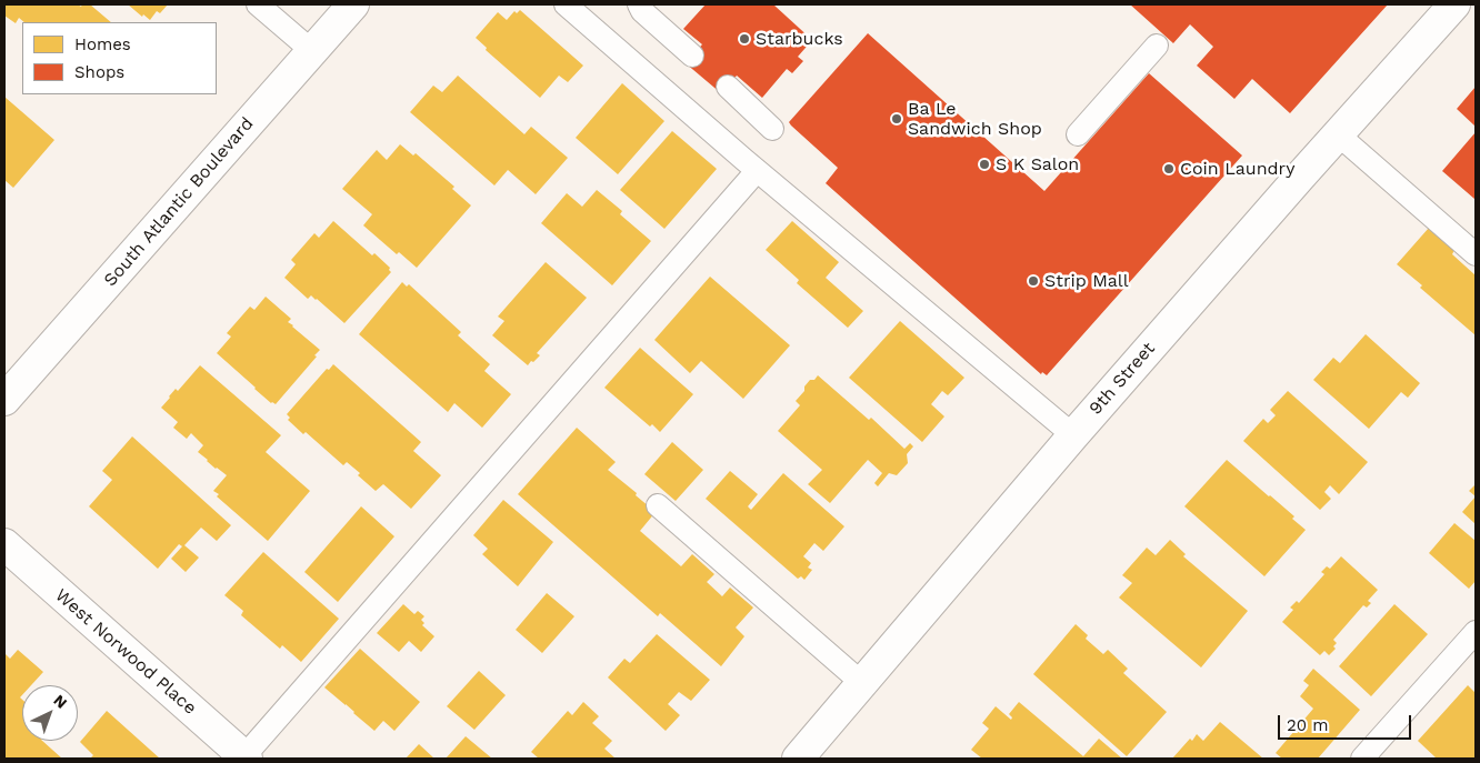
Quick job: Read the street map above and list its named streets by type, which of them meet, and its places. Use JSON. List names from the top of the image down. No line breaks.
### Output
{"streets":{"street":["South Atlantic Boulevard","9th Street","West Norwood Place"]},"places":["Starbucks","Ba Le Sandwich Shop","S K Salon","Coin Laundry","Strip Mall"],"legend":["Homes","Shops"],"scale_bar":"20 m","north":"top right"}
